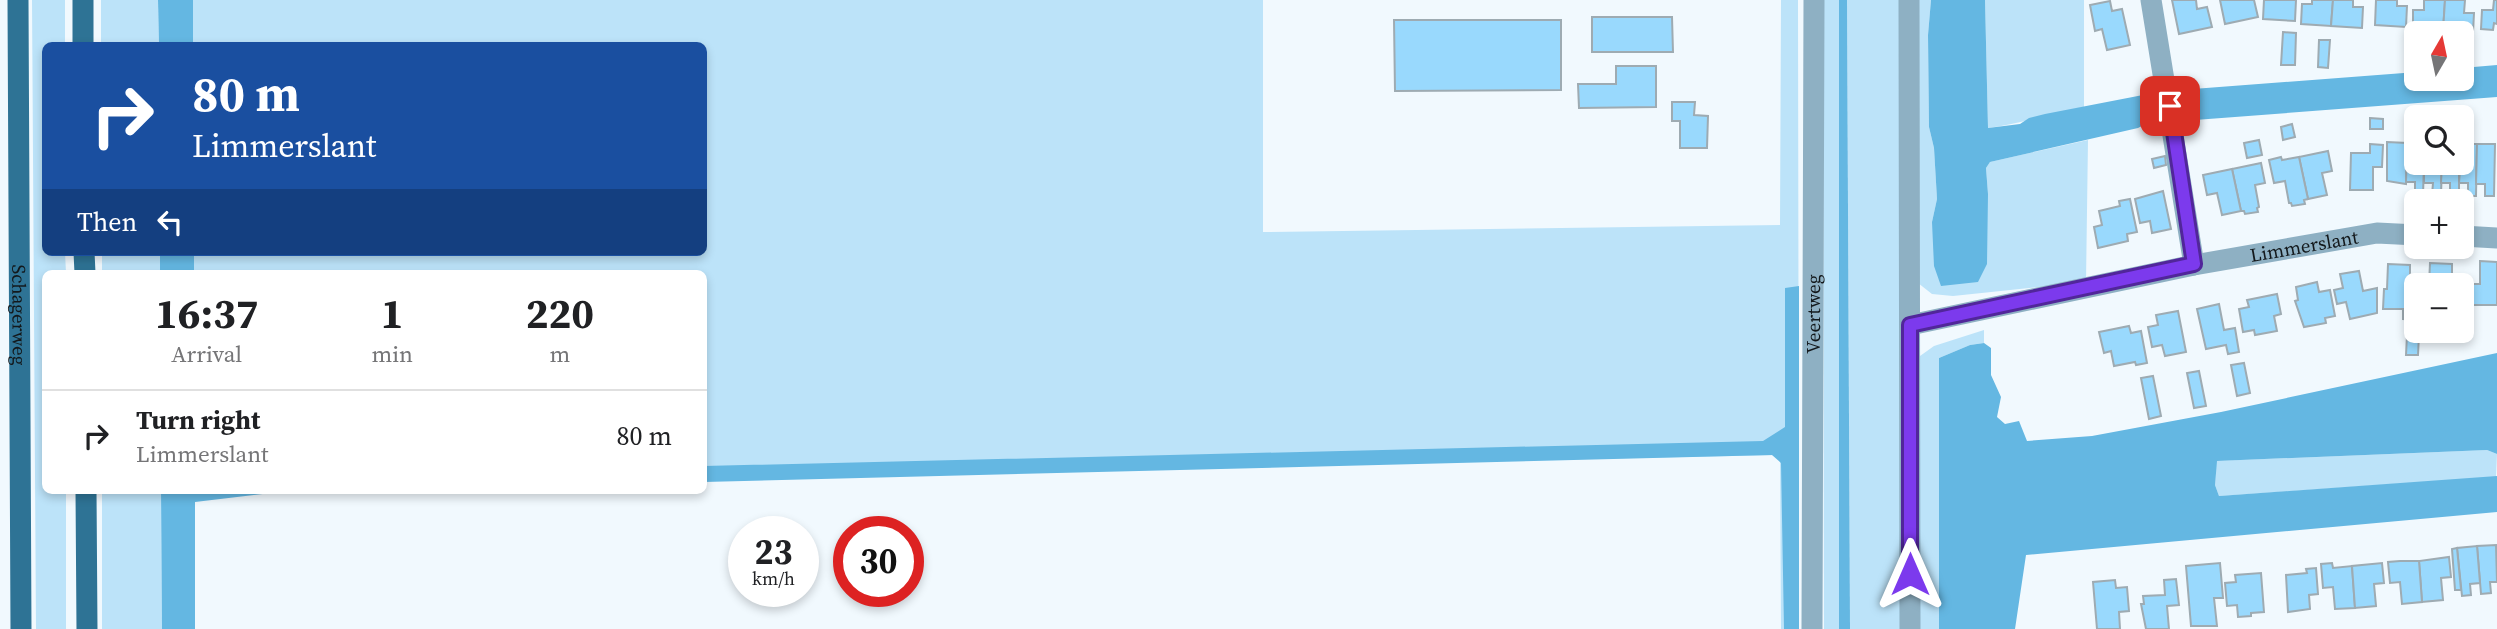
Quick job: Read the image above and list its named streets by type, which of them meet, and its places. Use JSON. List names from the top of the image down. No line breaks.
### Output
{"streets":{"main road":["Schagerweg"],"street":["Limmerslant","Veertweg"]},"north":"top","page":{"map_buttons":["+","−"],"turn":["80 m","Limmerslant"],"then":"Then","eta":["16:37","Arrival","1","min","220","m"],"list":[{"name":"Turn right","note":"Limmerslant","value":"80 m"}],"speed":"23 km/h","limit":"30"}}
